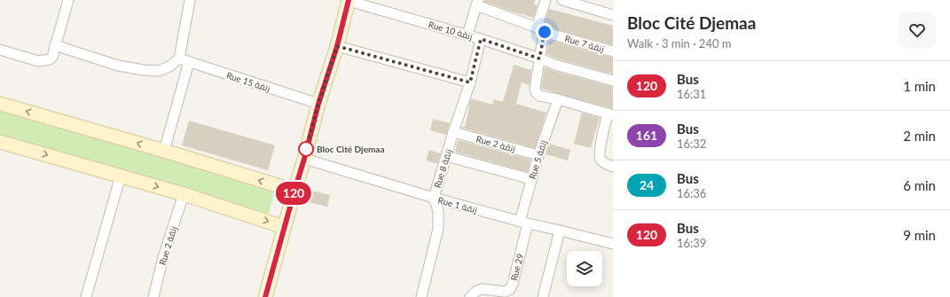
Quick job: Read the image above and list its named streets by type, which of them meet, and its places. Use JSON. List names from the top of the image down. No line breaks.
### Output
{"streets":{"street":["Rue 10 زنقة","Rue 7 زنقة","Rue 15 زنقة","Rue 2 زنقة","Rue 5 زنقة","Rue 8 زنقة","Rue 1 زنقة","Rue 29"]},"crossings":[["Rue 10 زنقة","Rue 8 زنقة"],["Rue 2 زنقة","Rue 5 زنقة"],["Rue 2 زنقة","Rue 8 زنقة"],["Rue 5 زنقة","Rue 1 زنقة"],["Rue 5 زنقة","Rue 29"],["Rue 8 زنقة","Rue 1 زنقة"],["Rue 1 زنقة","Rue 29"]],"places":["Bloc Cité Djemaa"],"lines":["bus line 120"],"page":{"on_map":"120","heading":["Bloc Cité Djemaa","Walk · 3 min · 240 m"],"list":[{"mark":"120","name":"Bus","note":"16:31","value":"1 min"},{"mark":"161","name":"Bus","note":"16:32","value":"2 min"},{"mark":"24","name":"Bus","note":"16:36","value":"6 min"},{"mark":"120","name":"Bus","note":"16:39","value":"9 min"}]}}
